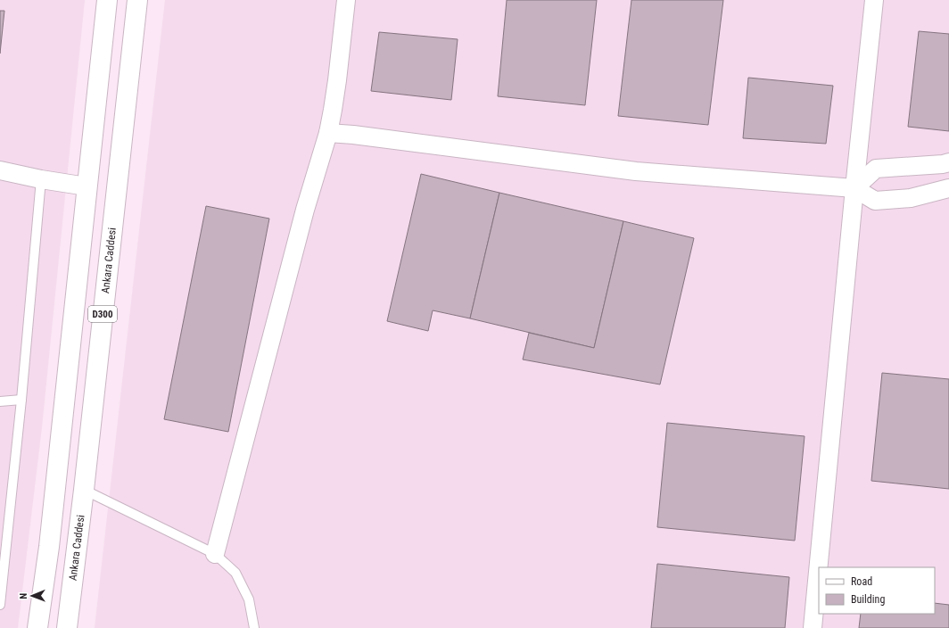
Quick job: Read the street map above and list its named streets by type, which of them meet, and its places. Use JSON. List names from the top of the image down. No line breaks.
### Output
{"streets":{"highway":["Ankara Caddesi","D300"]},"legend":["Road","Building"],"north":"left"}
